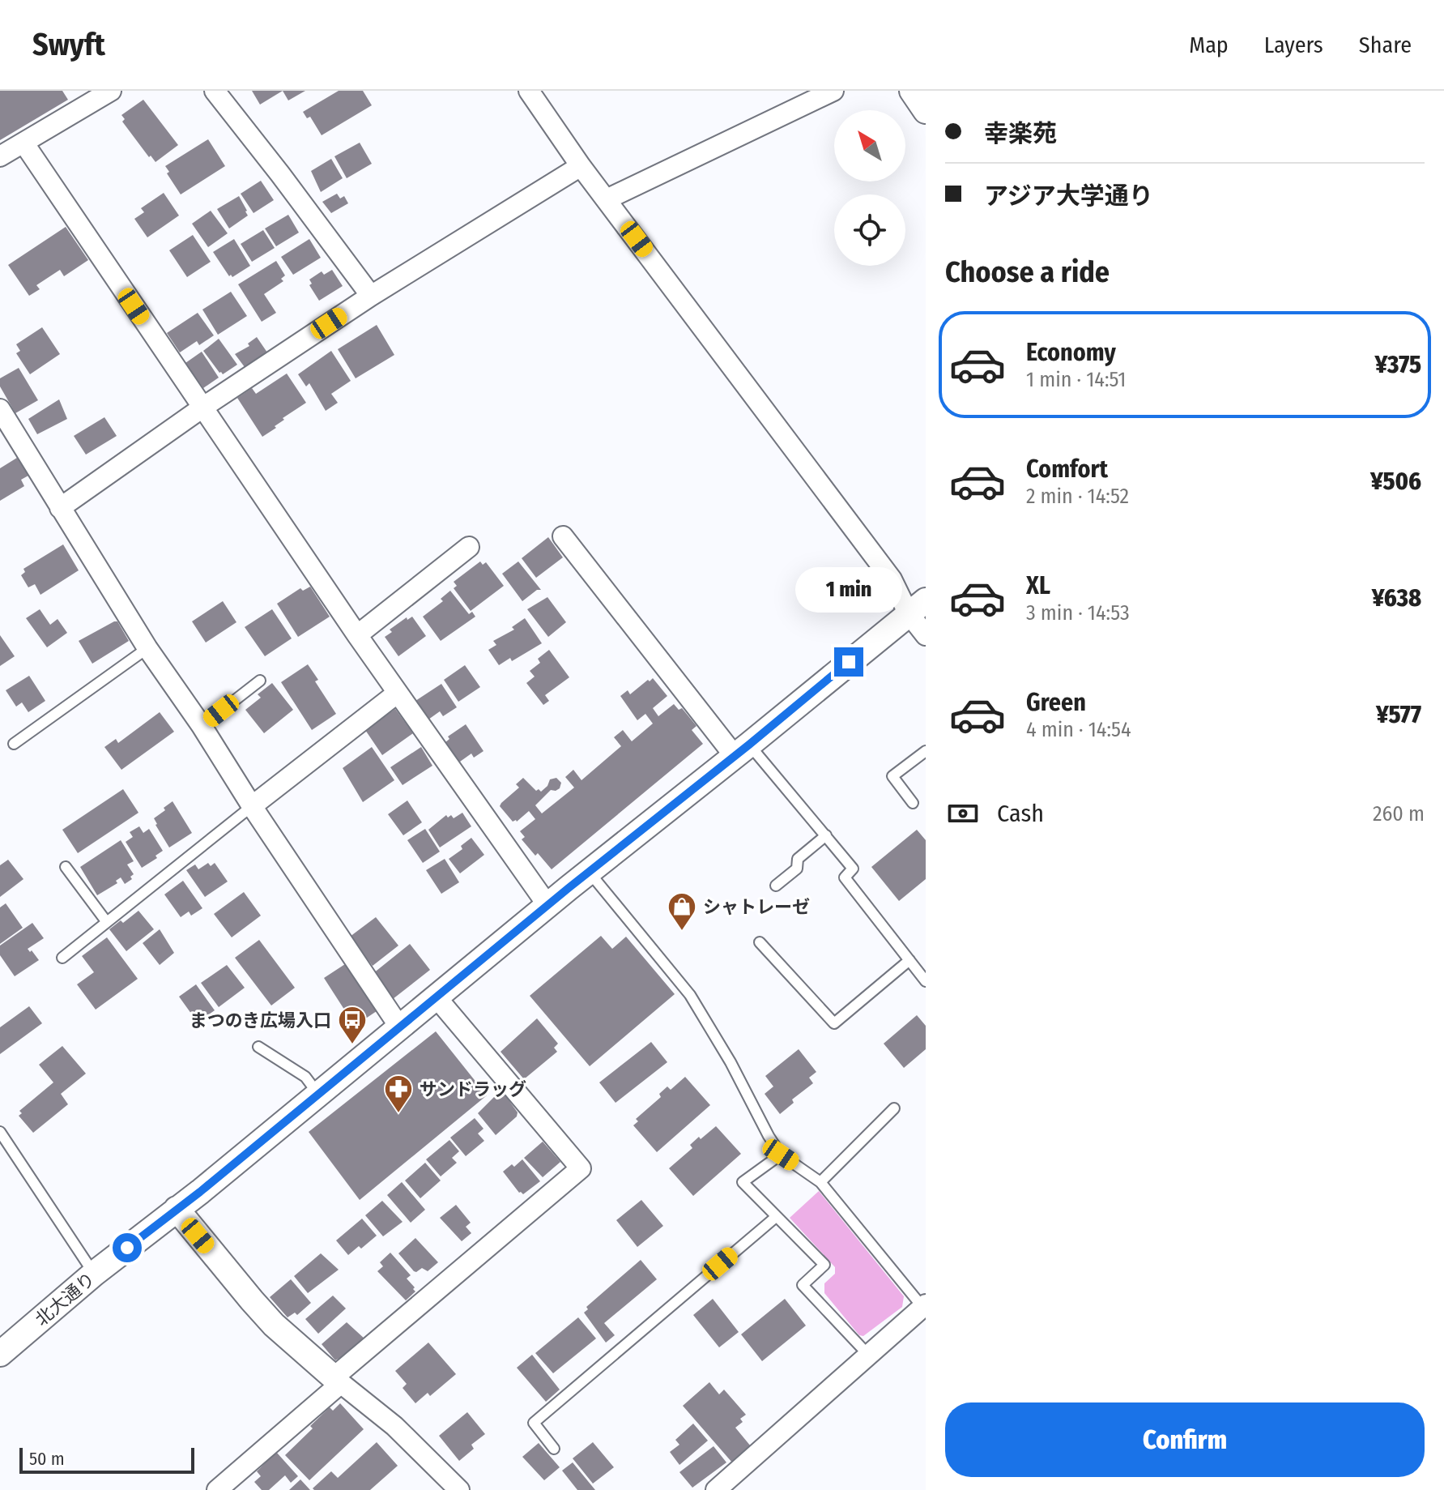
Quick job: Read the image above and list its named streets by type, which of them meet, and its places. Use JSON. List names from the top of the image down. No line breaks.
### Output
{"streets":{"street":["北大通り"]},"places":{"shop":["シャトレーゼ"],"bus stop":["まつのき広場入口"],"pharmacy":["サンドラッグ"]},"scale_bar":"50 m","north":"top left","page":{"header":"Swyft","nav":["Map","Layers","Share"],"banner":["幸楽苑","アジア大学通り"],"heading":"Choose a ride","list":[{"name":"Economy","note":"1 min · 14:51","value":"¥375"},{"name":"Comfort","note":"2 min · 14:52","value":"¥506"},{"name":"XL","note":"3 min · 14:53","value":"¥638"},{"name":"Green","note":"4 min · 14:54","value":"¥577"}],"bubble":"1 min","pay":["Cash","260 m"],"buttons":"Confirm","scale":"50 m"}}
